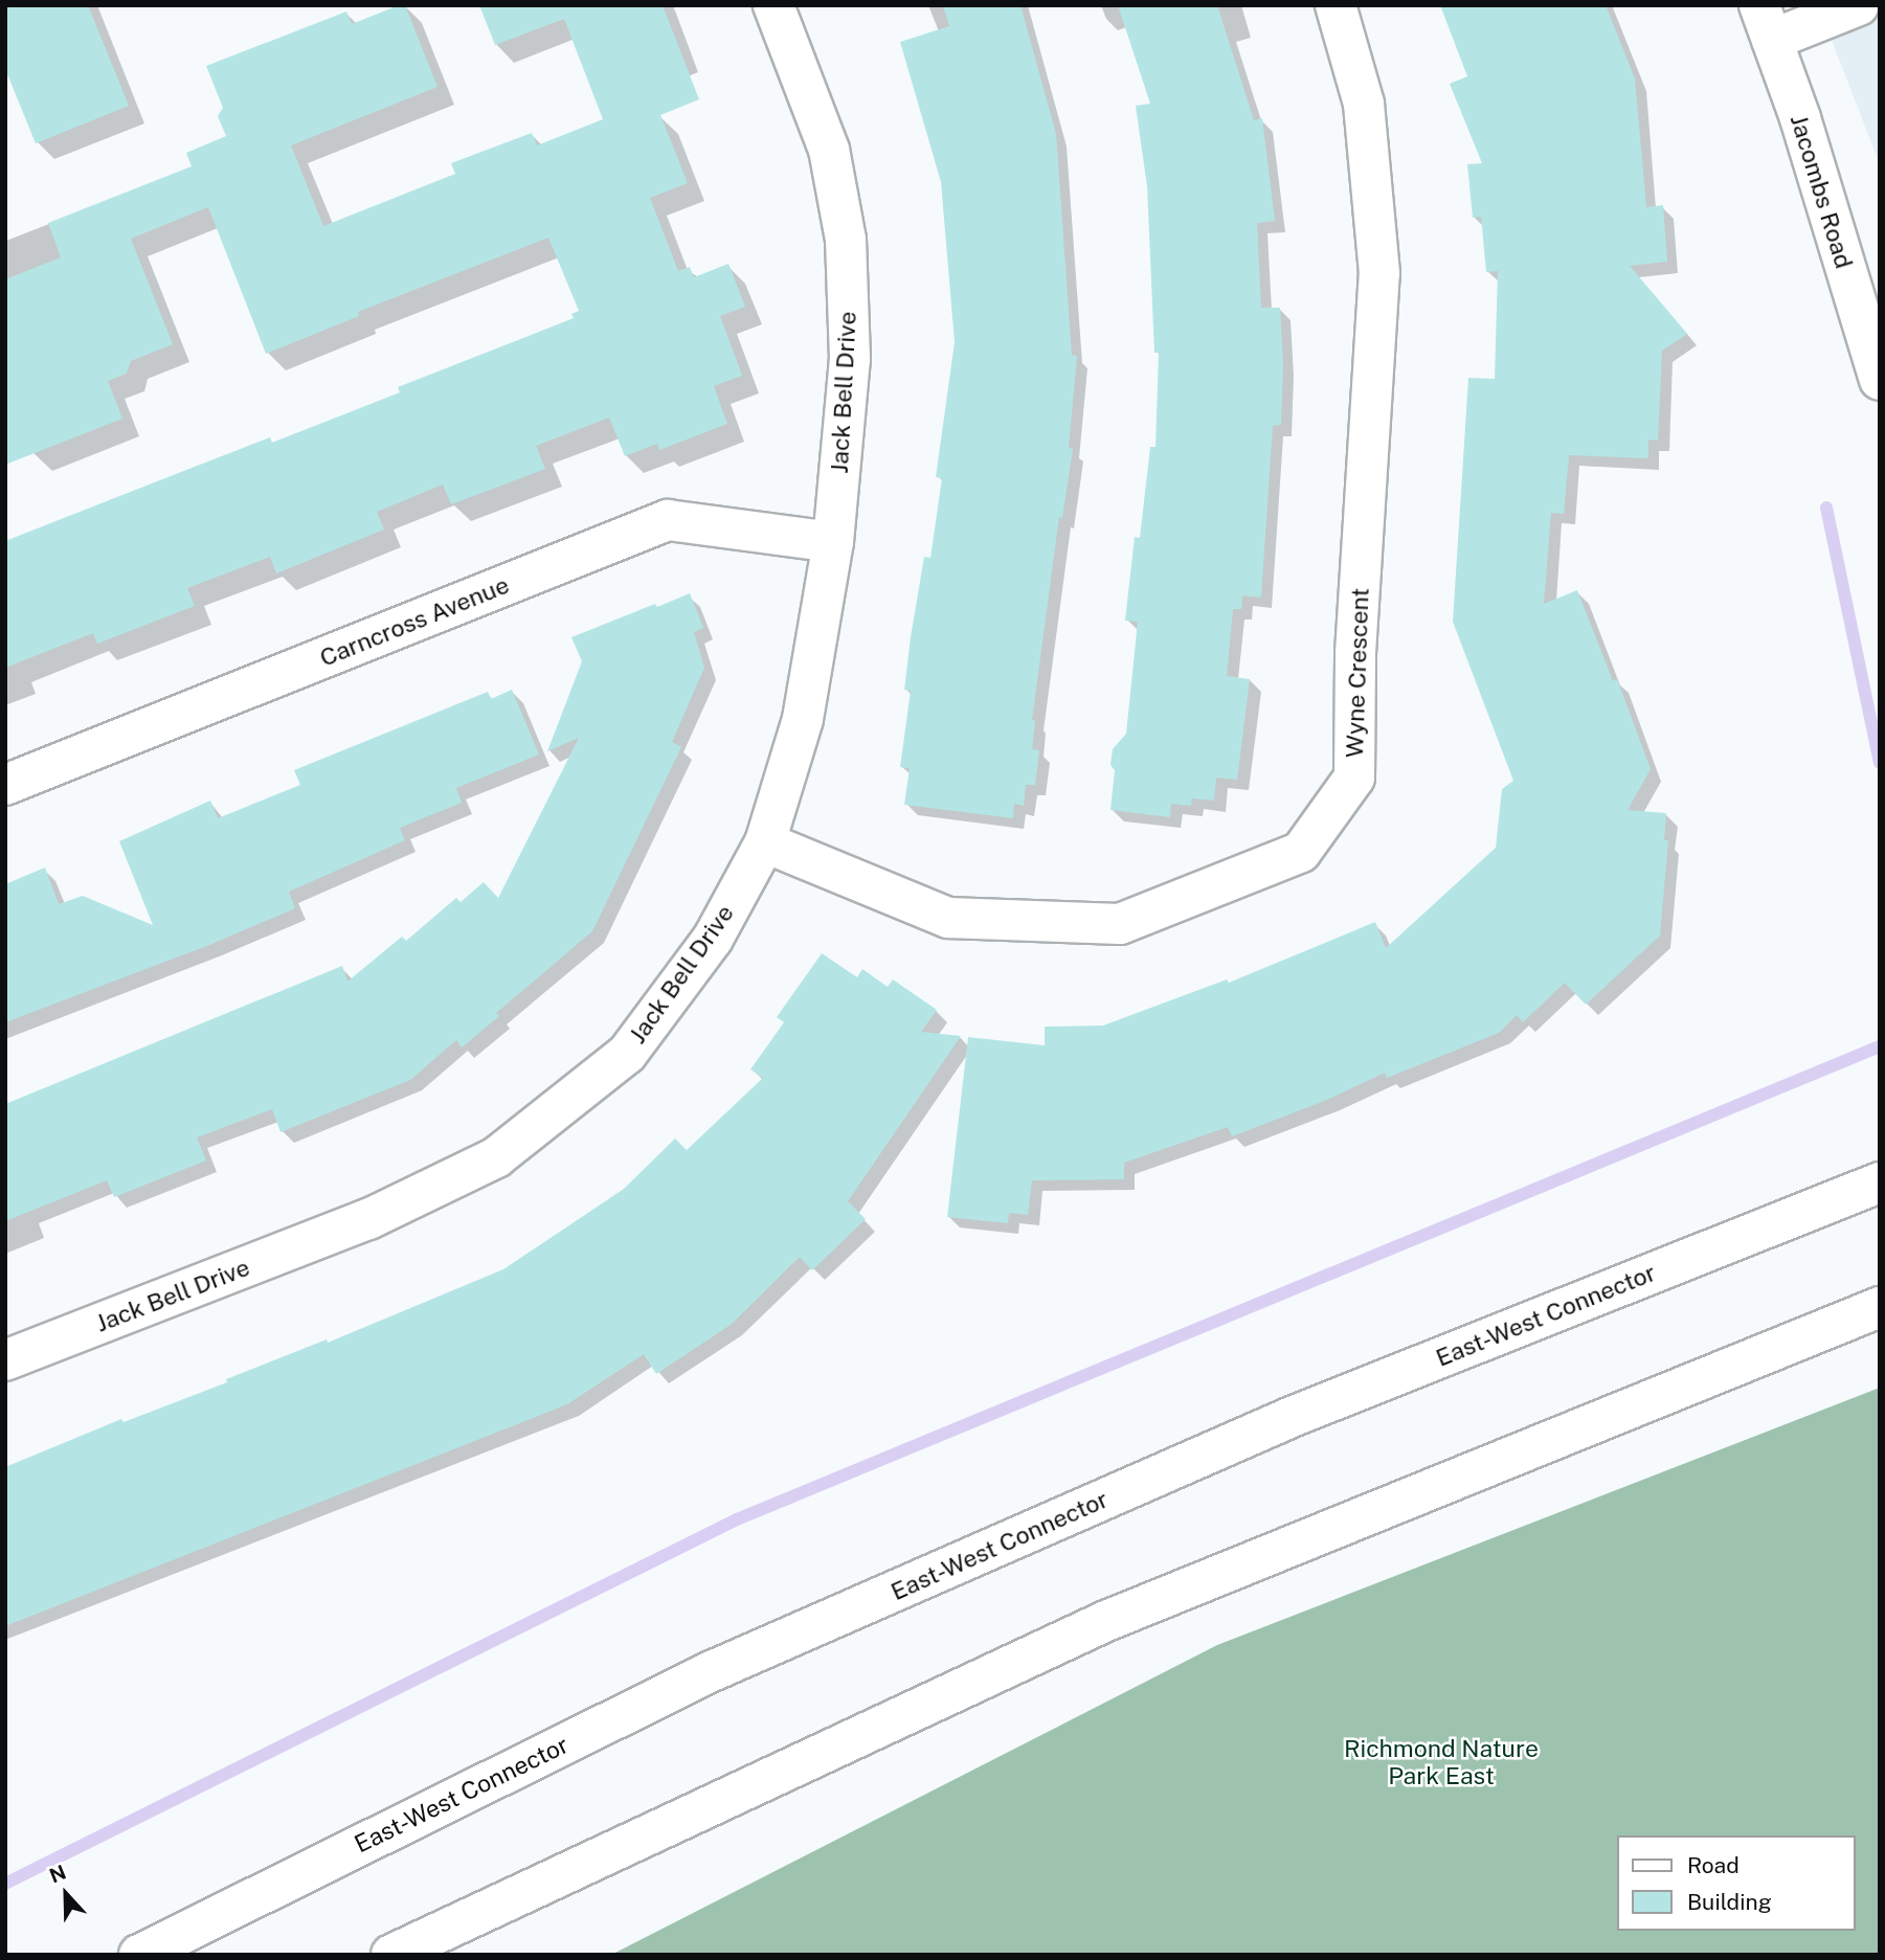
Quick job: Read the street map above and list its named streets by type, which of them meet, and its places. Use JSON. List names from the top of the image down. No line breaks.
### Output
{"streets":{"main road":["Jacombs Road","Jack Bell Drive","Carncross Avenue","Wyne Crescent","East-West Connector"]},"crossings":[["Jack Bell Drive","Carncross Avenue"],["Jack Bell Drive","Wyne Crescent"]],"parks":["Richmond Nature Park East"],"legend":["Road","Building"],"north":"top"}
